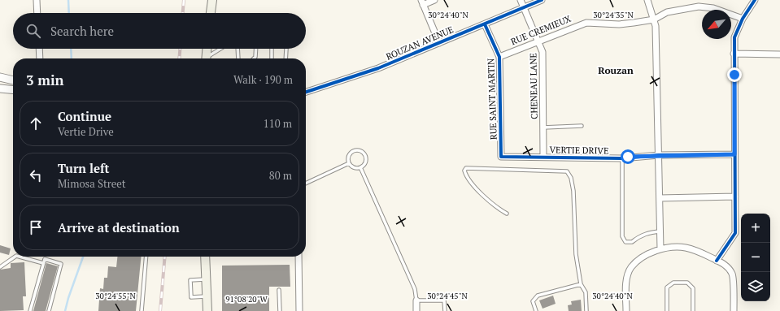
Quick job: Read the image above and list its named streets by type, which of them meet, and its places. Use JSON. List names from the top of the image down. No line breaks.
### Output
{"streets":{"street":["RUE CREMIEUX","ROUZAN AVENUE","CHENEAU LANE","RUE SAINT MARTIN","VERTIE DRIVE"]},"crossings":[["RUE CREMIEUX","CHENEAU LANE"],["RUE CREMIEUX","RUE SAINT MARTIN"],["ROUZAN AVENUE","CHENEAU LANE"],["ROUZAN AVENUE","RUE SAINT MARTIN"],["CHENEAU LANE","VERTIE DRIVE"],["RUE SAINT MARTIN","VERTIE DRIVE"]],"districts":["Rouzan"],"north":"bottom left","page":{"search":"Search here","heading":["3 min","Walk · 190 m"],"list":[["Continue","Vertie Drive","110 m"],["Turn left","Mimosa Street","80 m"],"Arrive at destination"],"map_buttons":["+","−"]},"coordinates":["30°24'40\"N","30°24'35\"N","30°24'55\"N","30°24'45\"N","91°08'20\"W"]}
